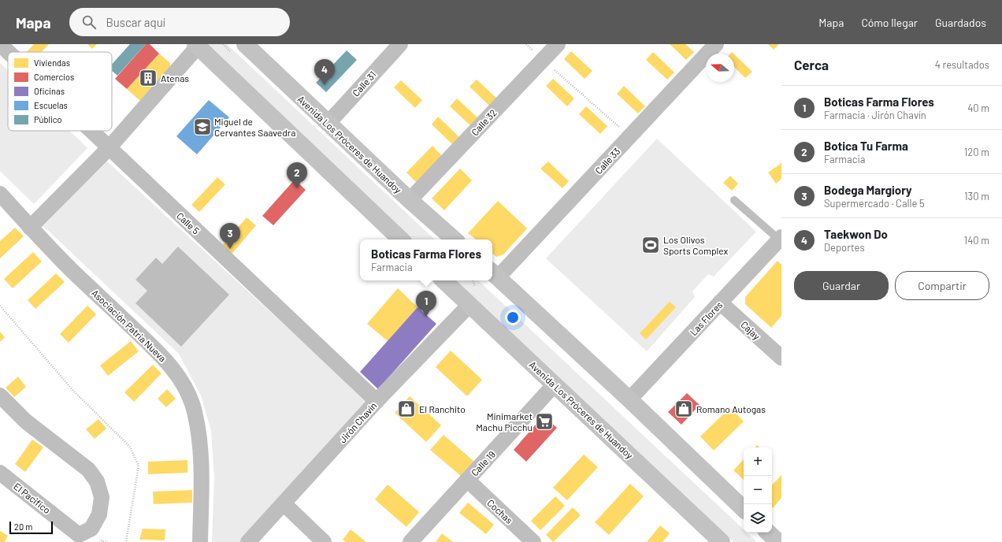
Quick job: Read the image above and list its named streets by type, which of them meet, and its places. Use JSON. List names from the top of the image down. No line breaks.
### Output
{"streets":{"main road":["Avenida Los Próceres de Huandoy"],"street":["Calle 31","Calle 32","Calle 33","Calle 5","Las Flores","Asociación Patria Nueva","Cajay","Jirón Chavín","Calle 19","El Pacifico","Cochas"]},"crossings":[["Calle 31","Avenida Los Próceres de Huandoy"],["Calle 32","Avenida Los Próceres de Huandoy"],["Avenida Los Próceres de Huandoy","Jirón Chavín"],["Avenida Los Próceres de Huandoy","Calle 19"],["Calle 5","Jirón Chavín"],["Las Flores","Cajay"],["Calle 19","Cochas"]],"places":{"building":["Atenas"],"school or university":["Miguel de Cervantes Saavedra"],"sports":["Los Olivos Sports Complex"],"shop":["El Ranchito","Romano Autogas"],"supermarket":["Minimarket Machu Picchu"]},"legend":["Viviendas","Comercios","Oficinas","Escuelas","Público"],"scale_bar":"20 m","north":"left","page":{"header":"Mapa","search":"Buscar aquí","nav":["Mapa","Cómo llegar","Guardados"],"heading":["Cerca","4 resultados"],"pins":["4","2","3","1"],"list":[{"mark":"1","name":"Boticas Farma Flores","note":"Farmacia · Jirón Chavín","value":"40 m"},{"mark":"2","name":"Botica Tu Farma","note":"Farmacia","value":"120 m"},{"mark":"3","name":"Bodega Margiory","note":"Supermercado · Calle 5","value":"130 m"},{"mark":"4","name":"Taekwon Do","note":"Deportes","value":"140 m"}],"popup":["Boticas Farma Flores","Farmacia"],"buttons":["Guardar","Compartir"],"map_buttons":["+","−"],"scale":"20 m"}}
